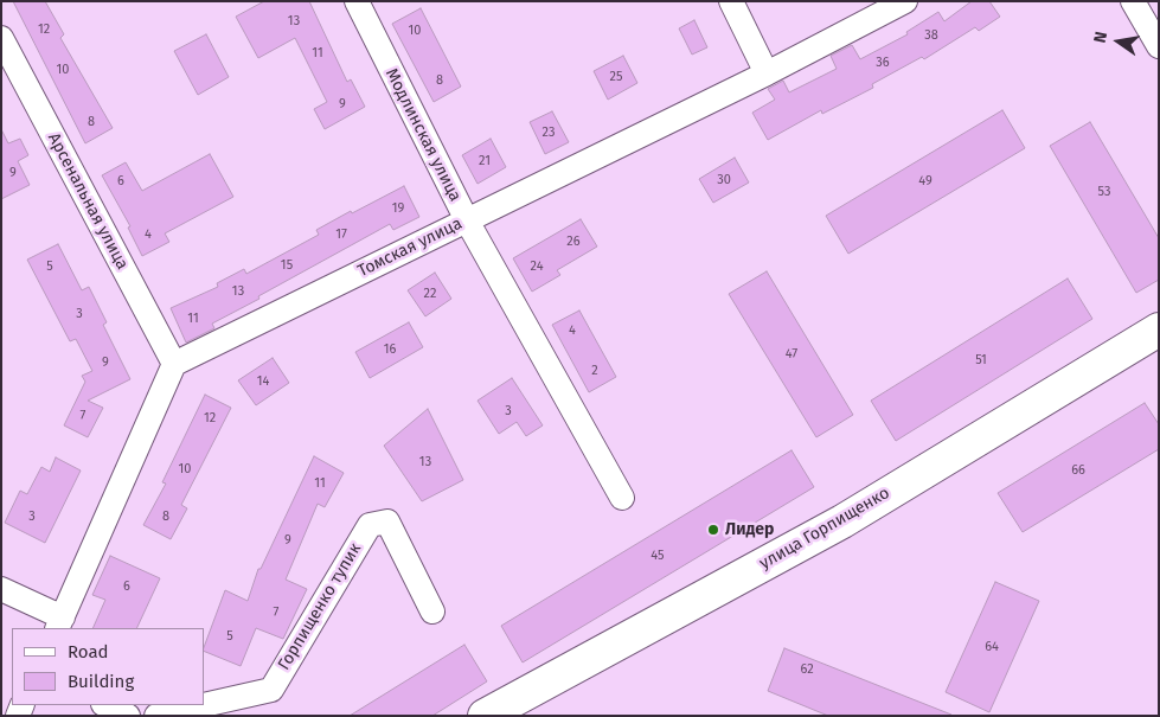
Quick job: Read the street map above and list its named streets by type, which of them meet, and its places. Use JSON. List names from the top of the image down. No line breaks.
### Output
{"streets":{"main road":["улица Горпищенко"],"street":["Модлинская улица","Арсенальная улица","Томская улица","Горпищенко тупик"]},"crossings":[["Модлинская улица","Томская улица"],["Арсенальная улица","Томская улица"]],"places":["Лидер"],"house_numbers":["13","12","10","38","11","36","10","25","8","9","8","23","21","9","30","6","49","53","19","4","17","26","15","5","24","13","22","3","11","4","16","47","51","9","2","14","3","7","12","13","10","66","11","3","8","9","45","6","7","5","64","62"],"legend":["Road","Building"],"north":"left"}
